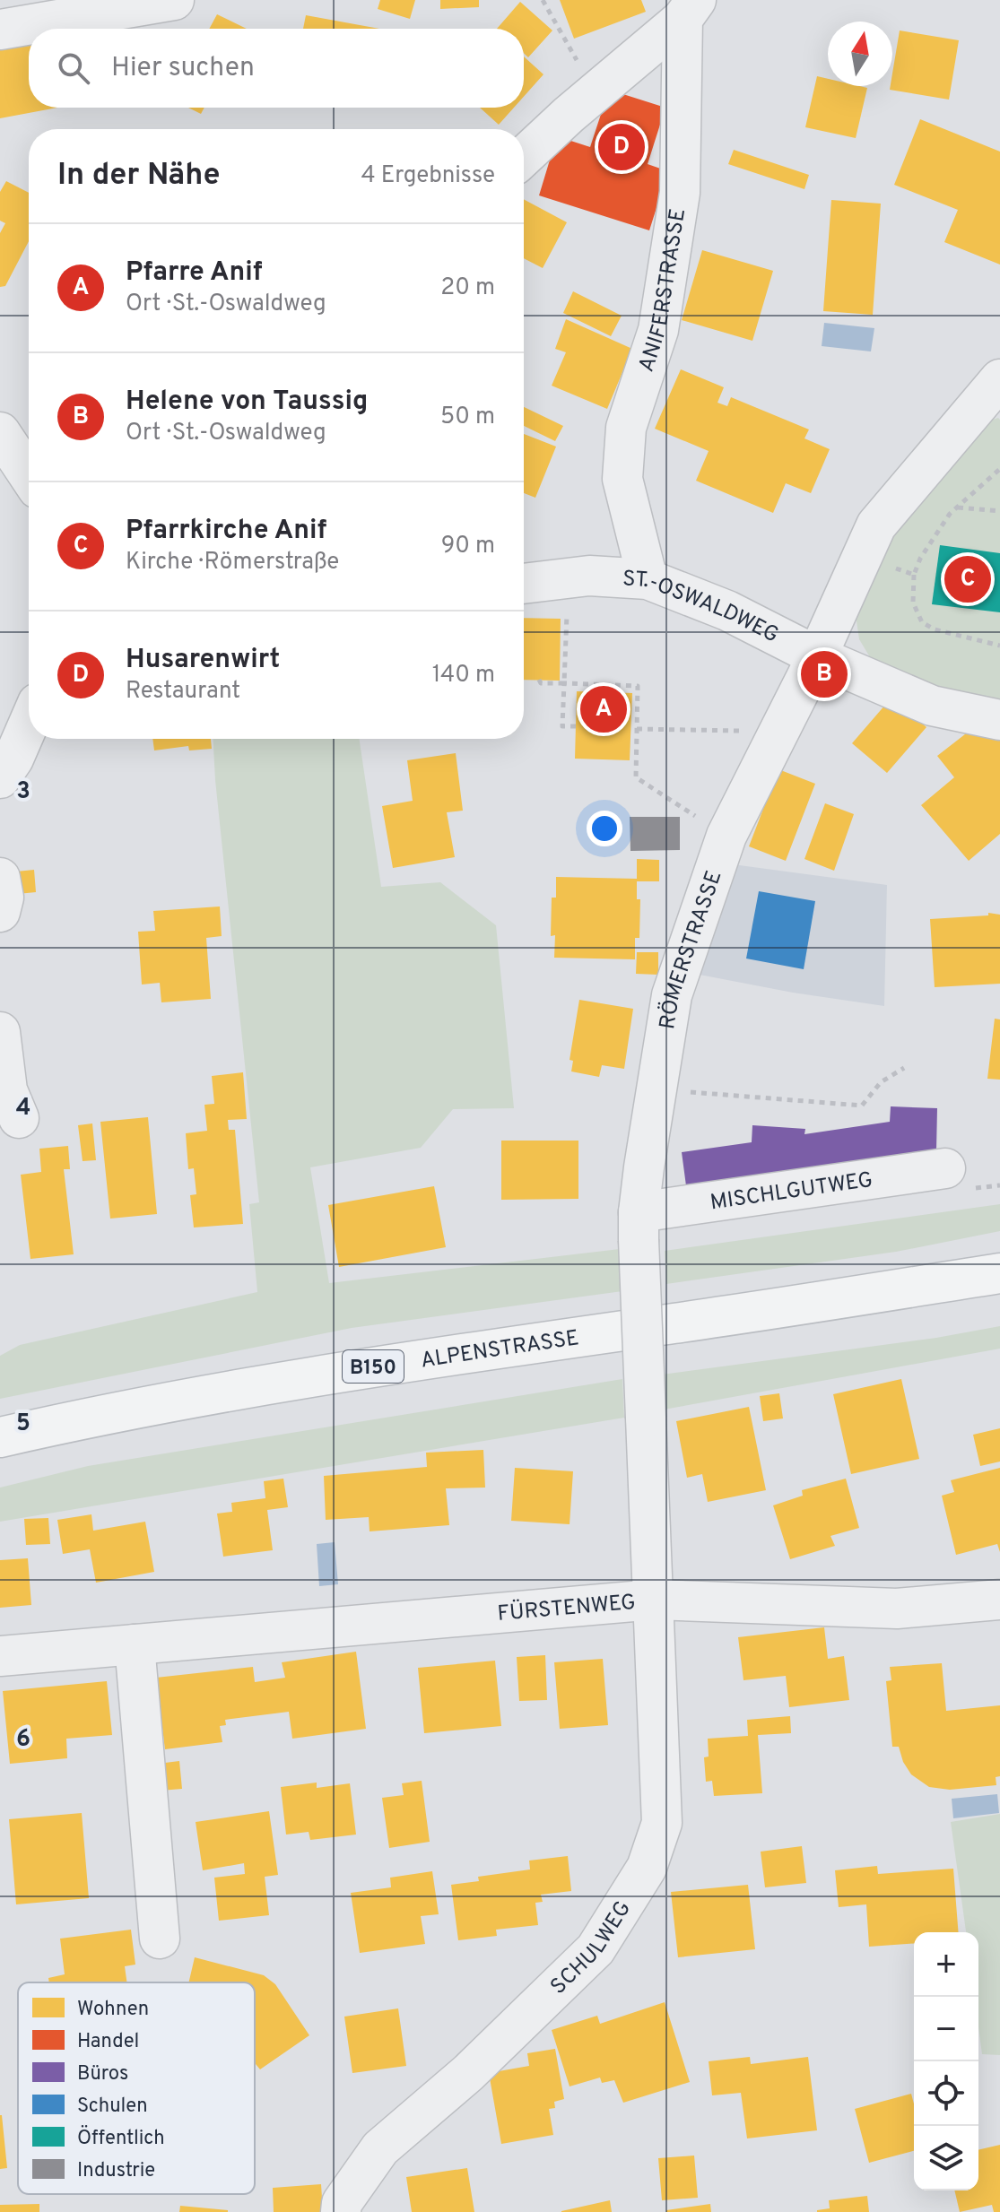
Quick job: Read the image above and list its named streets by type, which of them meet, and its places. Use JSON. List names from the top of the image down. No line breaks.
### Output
{"streets":{"main road":["ALPENSTRASSE","B150"],"street":["ANIFERSTRASSE","ST.-OSWALDWEG","RÖMERSTRASSE","MISCHLGUTWEG","FÜRSTENWEG","SCHULWEG"]},"crossings":[["ANIFERSTRASSE","ST.-OSWALDWEG"],["ST.-OSWALDWEG","RÖMERSTRASSE"],["RÖMERSTRASSE","MISCHLGUTWEG"],["RÖMERSTRASSE","FÜRSTENWEG"],["RÖMERSTRASSE","SCHULWEG"],["FÜRSTENWEG","SCHULWEG"]],"legend":["Wohnen","Handel","Büros","Schulen","Öffentlich","Industrie"],"north":"top","page":{"search":"Hier suchen","pins":["D","C","B","A"],"heading":["In der Nähe","4 Ergebnisse"],"list":[{"mark":"A","name":"Pfarre Anif","note":"Ort · St.-Oswaldweg","value":"20 m"},{"mark":"B","name":"Helene von Taussig","note":"Ort · St.-Oswaldweg","value":"50 m"},{"mark":"C","name":"Pfarrkirche Anif","note":"Kirche · Römerstraße","value":"90 m"},{"mark":"D","name":"Husarenwirt","note":"Restaurant","value":"140 m"}],"map_buttons":["+","−"]},"grid":{"rows":["3","4","5","6"]}}
